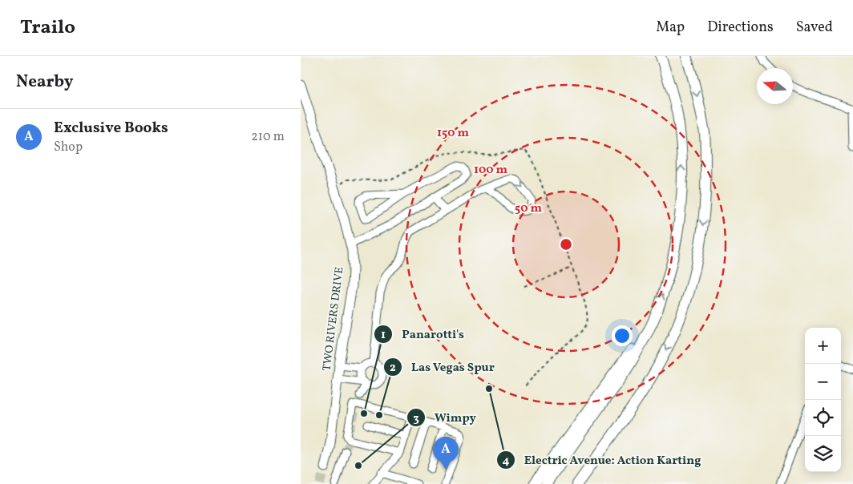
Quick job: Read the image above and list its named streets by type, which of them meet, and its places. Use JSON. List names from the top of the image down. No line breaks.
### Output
{"streets":{"main road":["TWO RIVERS DRIVE"]},"places":["Electric Avenue: Action Karting","Panarotti's","Las Vegas Spur","Wimpy"],"north":"left","page":{"header":"Trailo","nav":["Map","Directions","Saved"],"heading":"Nearby","list":[{"mark":"A","name":"Exclusive Books","note":"Shop","value":"210 m"}],"map_buttons":["+","−"],"pins":"A"},"rings":["150 m","100 m","50 m"]}
